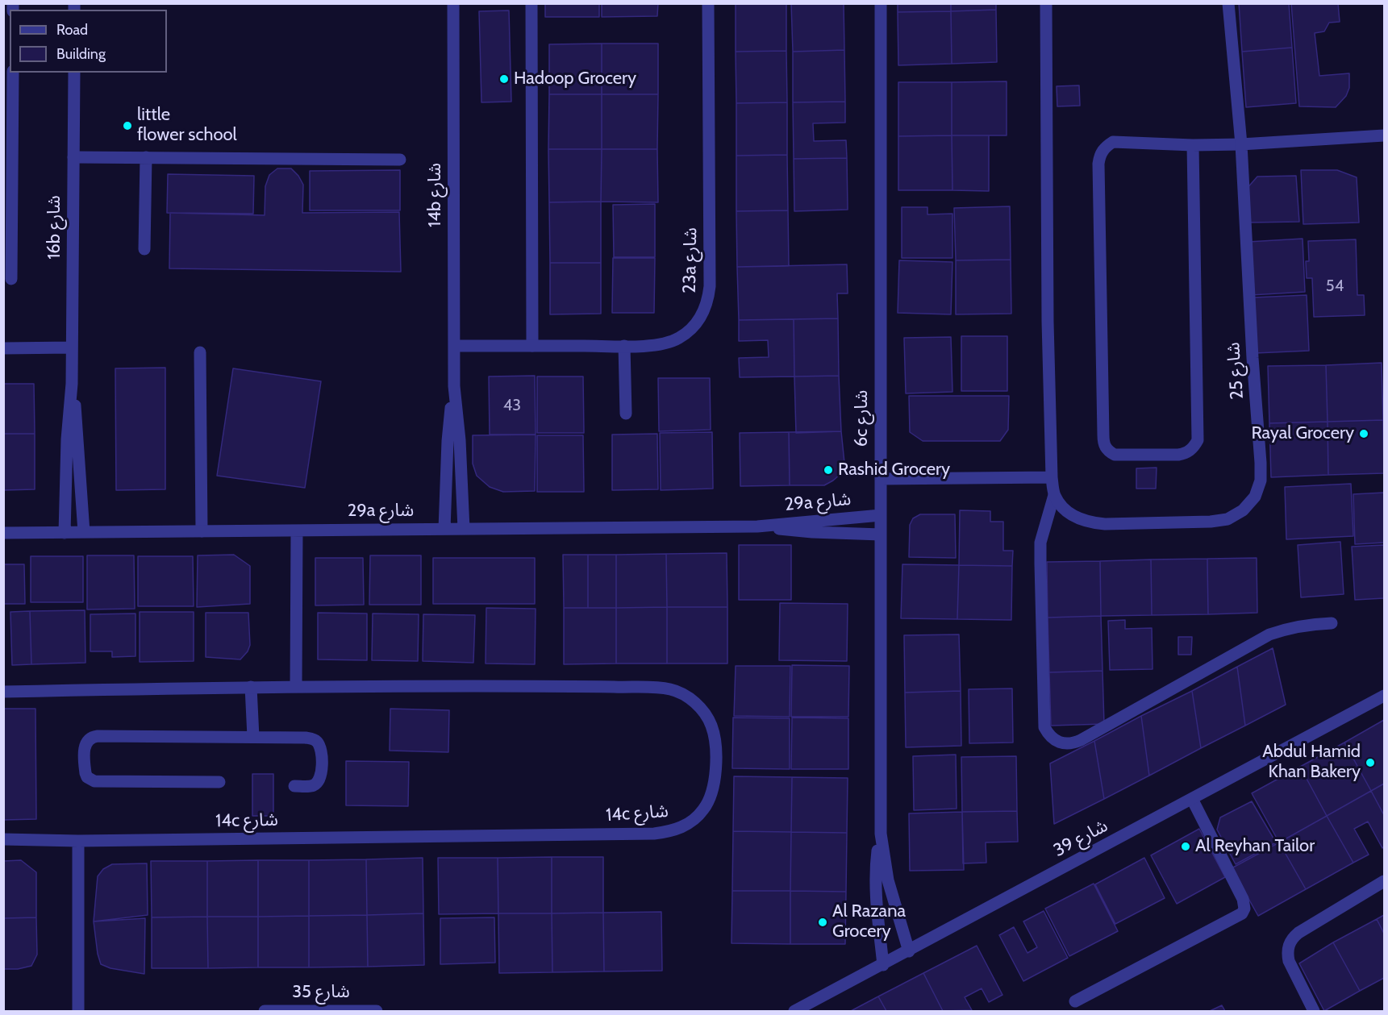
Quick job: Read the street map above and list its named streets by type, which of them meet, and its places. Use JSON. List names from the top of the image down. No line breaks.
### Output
{"streets":{"street":["14b شارع","16b شارع","23a شارع","شارع 25","6c شارع","29a شارع","14c شارع","شارع 39","شارع 35"]},"crossings":[["14b شارع","23a شارع"],["14b شارع","29a شارع"],["16b شارع","29a شارع"],["6c شارع","29a شارع"],["6c شارع","شارع 39"]],"places":["Hadoop Grocery","little flower school","Rayal Grocery","Rashid Grocery","Abdul Hamid Khan Bakery","Al Reyhan Tailor","Al Razana Grocery"],"house_numbers":["54","43"],"legend":["Road","Building"]}
